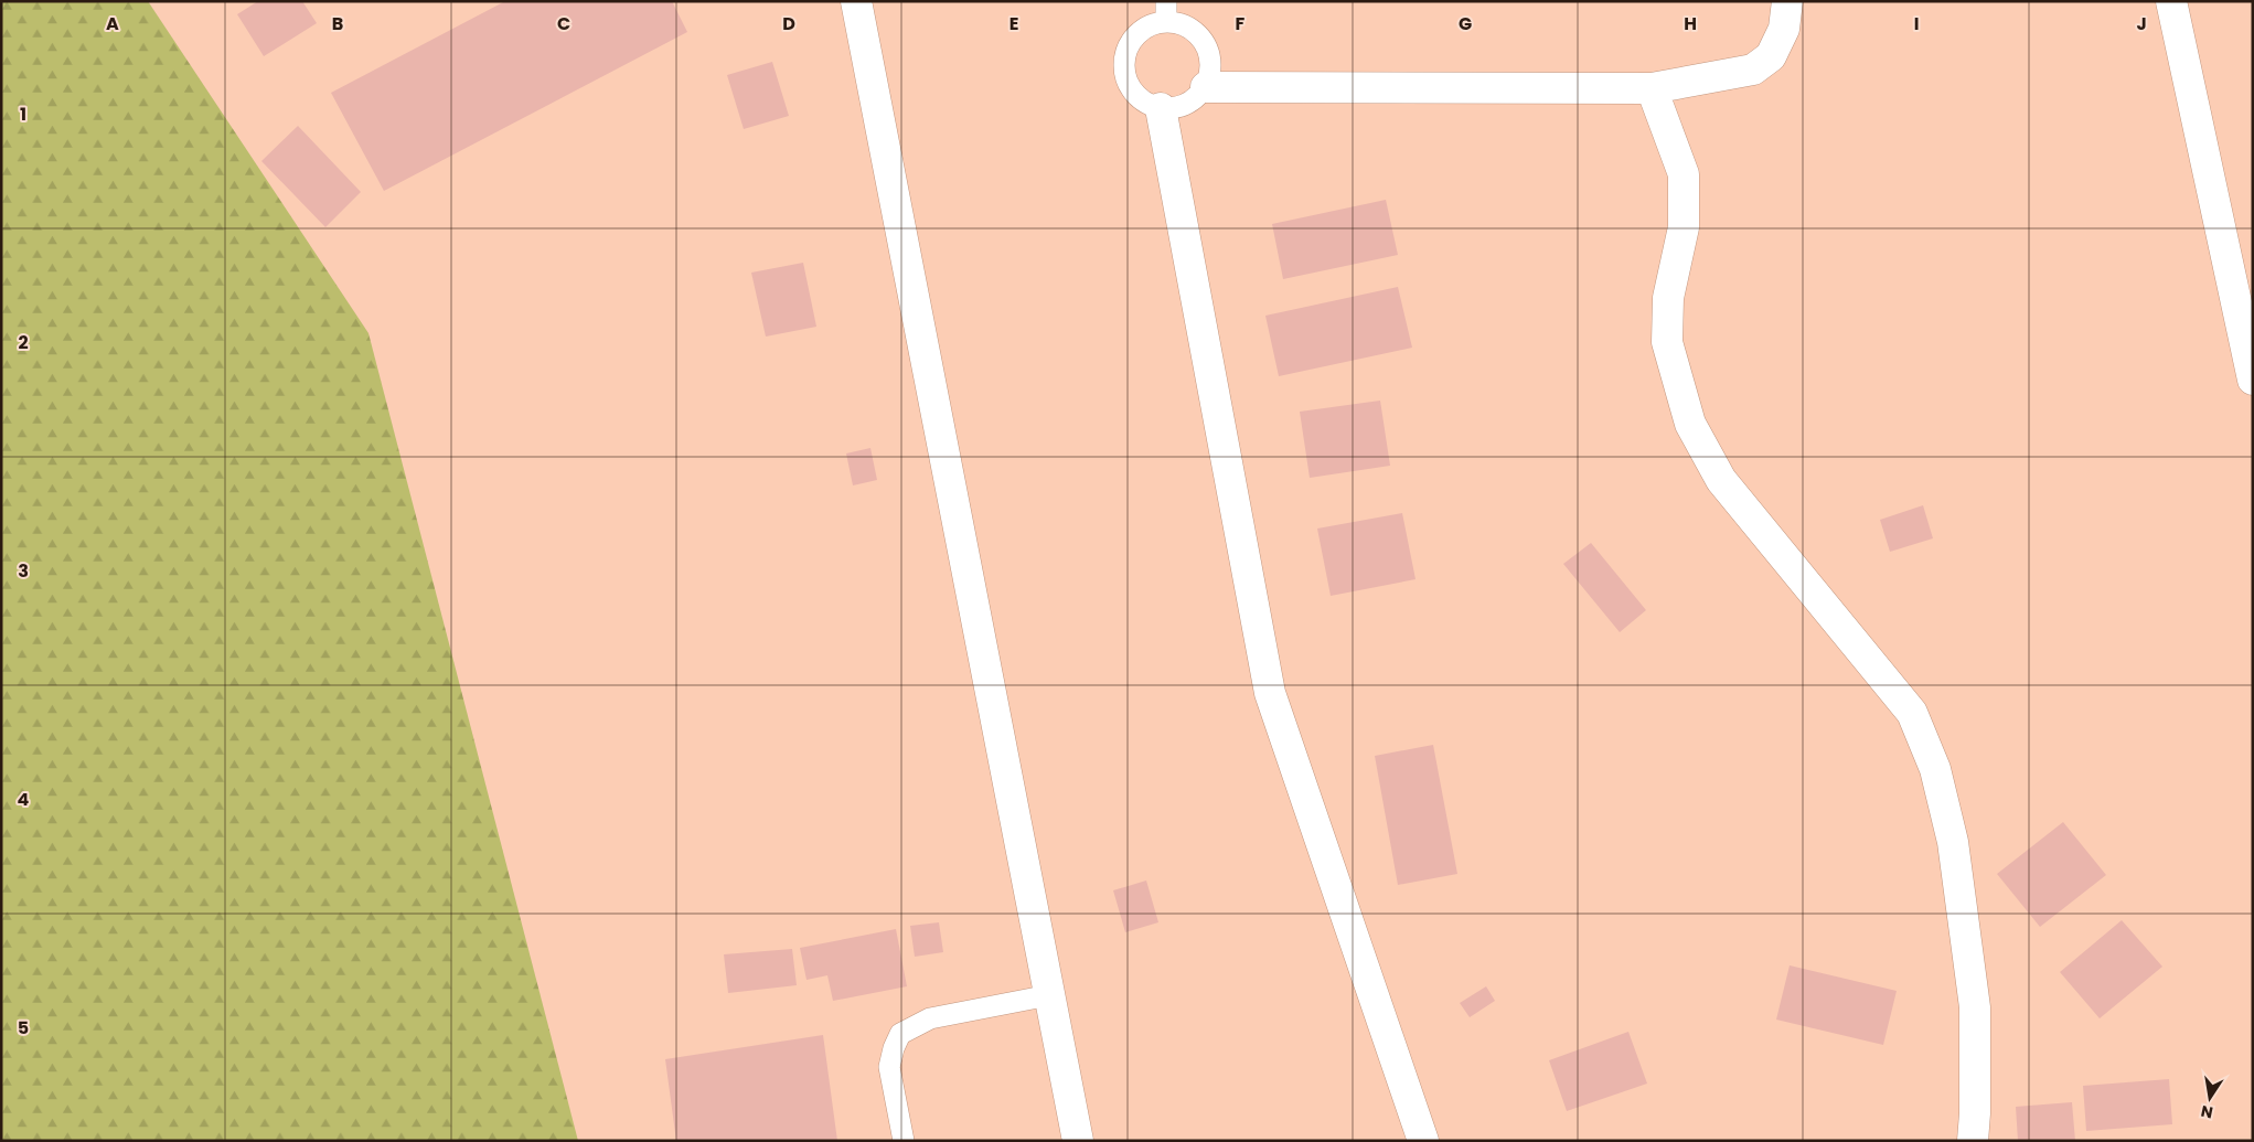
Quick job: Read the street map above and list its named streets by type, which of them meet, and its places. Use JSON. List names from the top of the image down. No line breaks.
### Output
{"north":"bottom","grid":{"columns":["A","B","C","D","E","F","G","H","I","J"],"rows":["1","2","3","4","5"]}}
